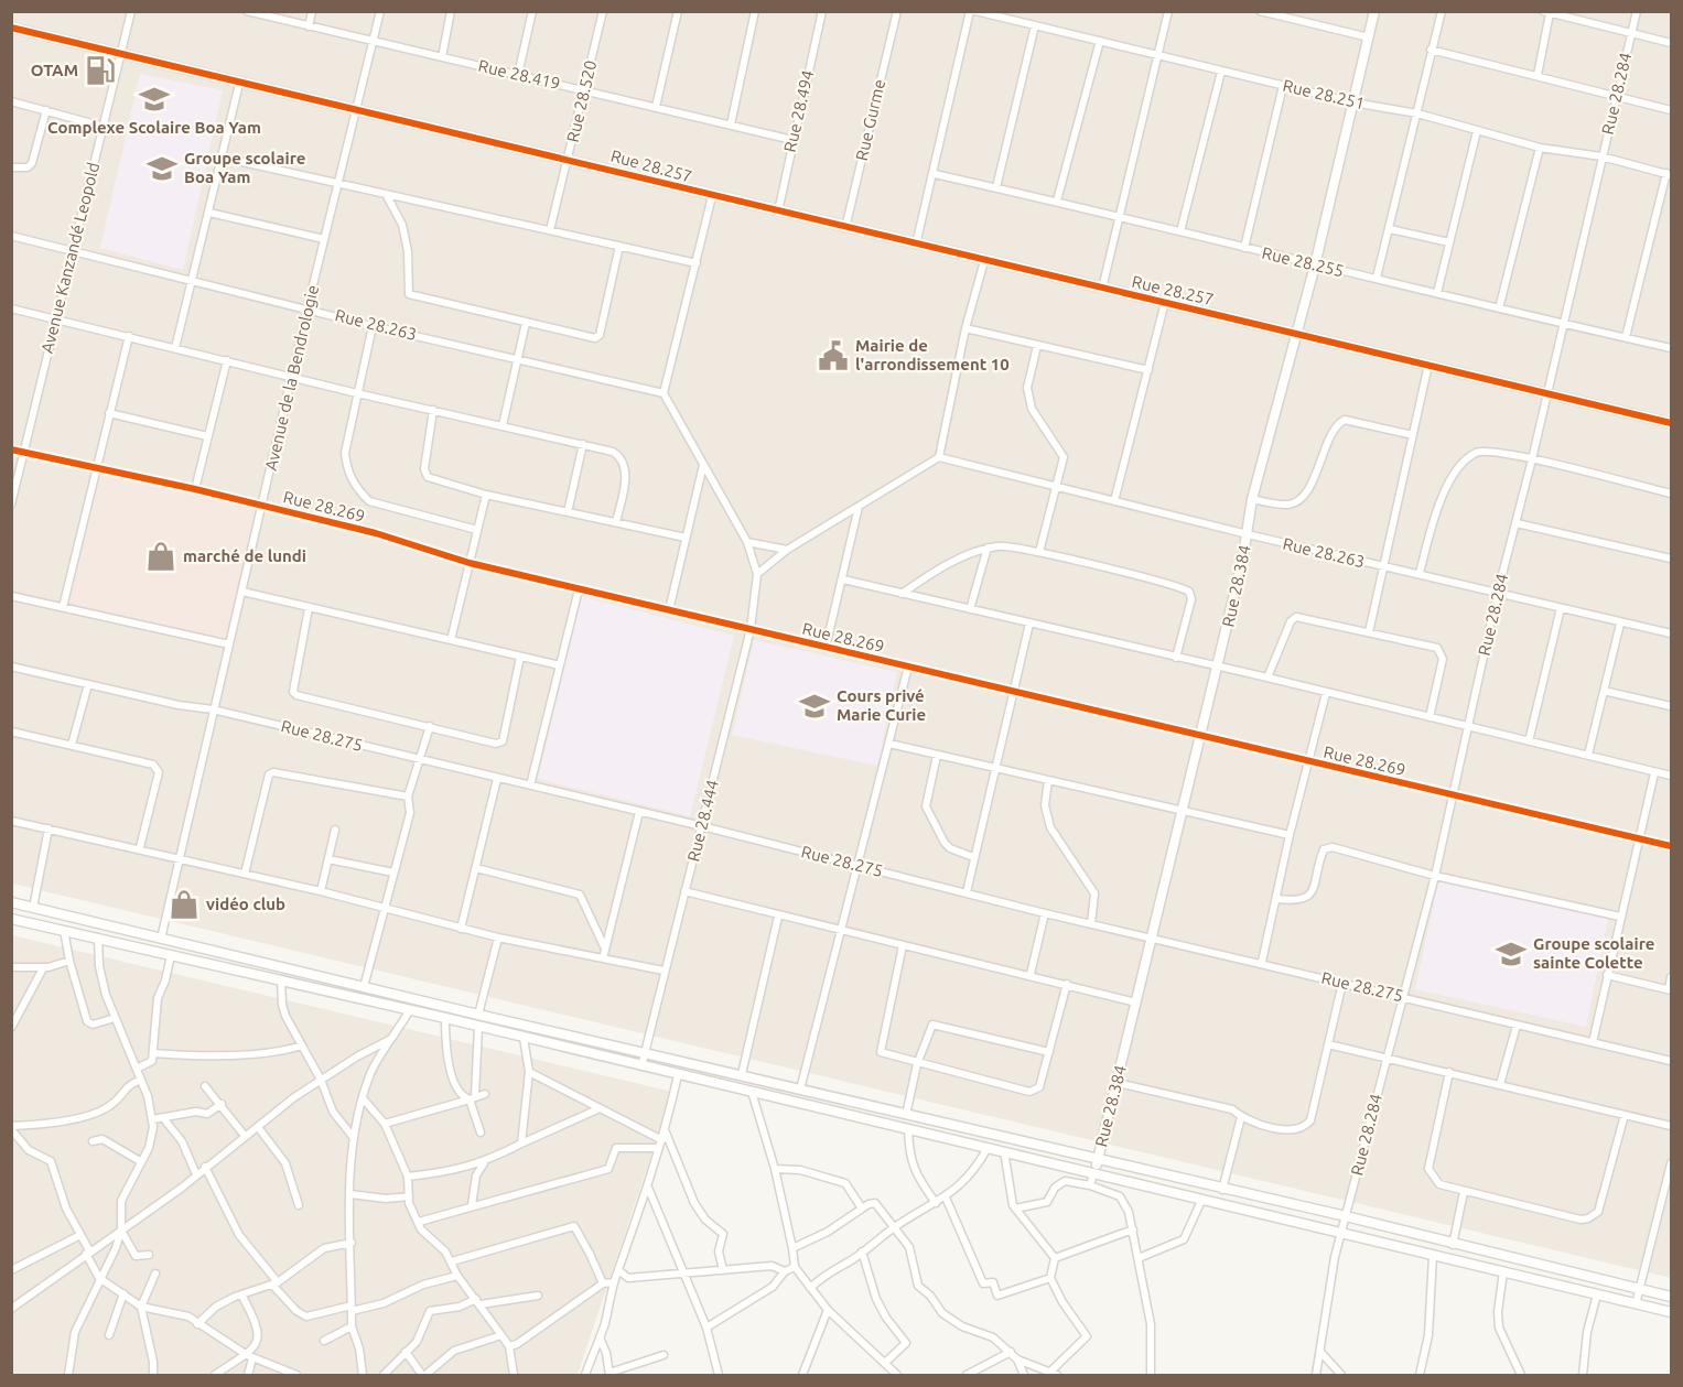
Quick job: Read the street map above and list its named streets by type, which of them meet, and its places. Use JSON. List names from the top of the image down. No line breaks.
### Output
{"streets":{"main road":["Rue 28.257","Rue 28.384"],"street":["Rue 28.419","Rue 28.284","Rue 28.251","Rue 28.520","Rue 28.494","Rue Gurme","Avenue Kanzandé Leopold","Rue 28.255","Rue 28.263","Avenue de la Bendrologie","Rue 28.269","Rue 28.275","Rue 28.444"]},"crossings":[["Rue 28.419","Rue 28.520"],["Rue 28.419","Rue 28.494"],["Rue 28.419","Avenue de la Bendrologie"],["Rue 28.284","Rue 28.251"],["Rue 28.284","Rue 28.257"],["Rue 28.284","Rue 28.255"],["Rue 28.284","Rue 28.263"],["Rue 28.284","Rue 28.269"],["Rue 28.284","Rue 28.275"],["Rue 28.251","Rue 28.384"],["Rue 28.520","Rue 28.257"],["Rue 28.494","Rue 28.257"],["Rue Gurme","Rue 28.257"],["Rue 28.257","Avenue Kanzandé Leopold"],["Rue 28.257","Avenue de la Bendrologie"],["Rue 28.257","Rue 28.384"],["Avenue Kanzandé Leopold","Rue 28.263"],["Avenue Kanzandé Leopold","Rue 28.269"],["Rue 28.255","Rue 28.384"],["Rue 28.263","Avenue de la Bendrologie"],["Rue 28.263","Rue 28.384"],["Avenue de la Bendrologie","Rue 28.269"],["Avenue de la Bendrologie","Rue 28.275"],["Rue 28.269","Rue 28.384"],["Rue 28.269","Rue 28.444"],["Rue 28.384","Rue 28.275"],["Rue 28.275","Rue 28.444"]],"places":{"fuel station":["OTAM"],"school or university":["Complexe Scolaire Boa Yam","Groupe scolaire Boa Yam","Cours privé Marie Curie","Groupe scolaire sainte Colette"],"public building":["Mairie de l'arrondissement 10"],"shop":["marché de lundi","vidéo club"]}}
